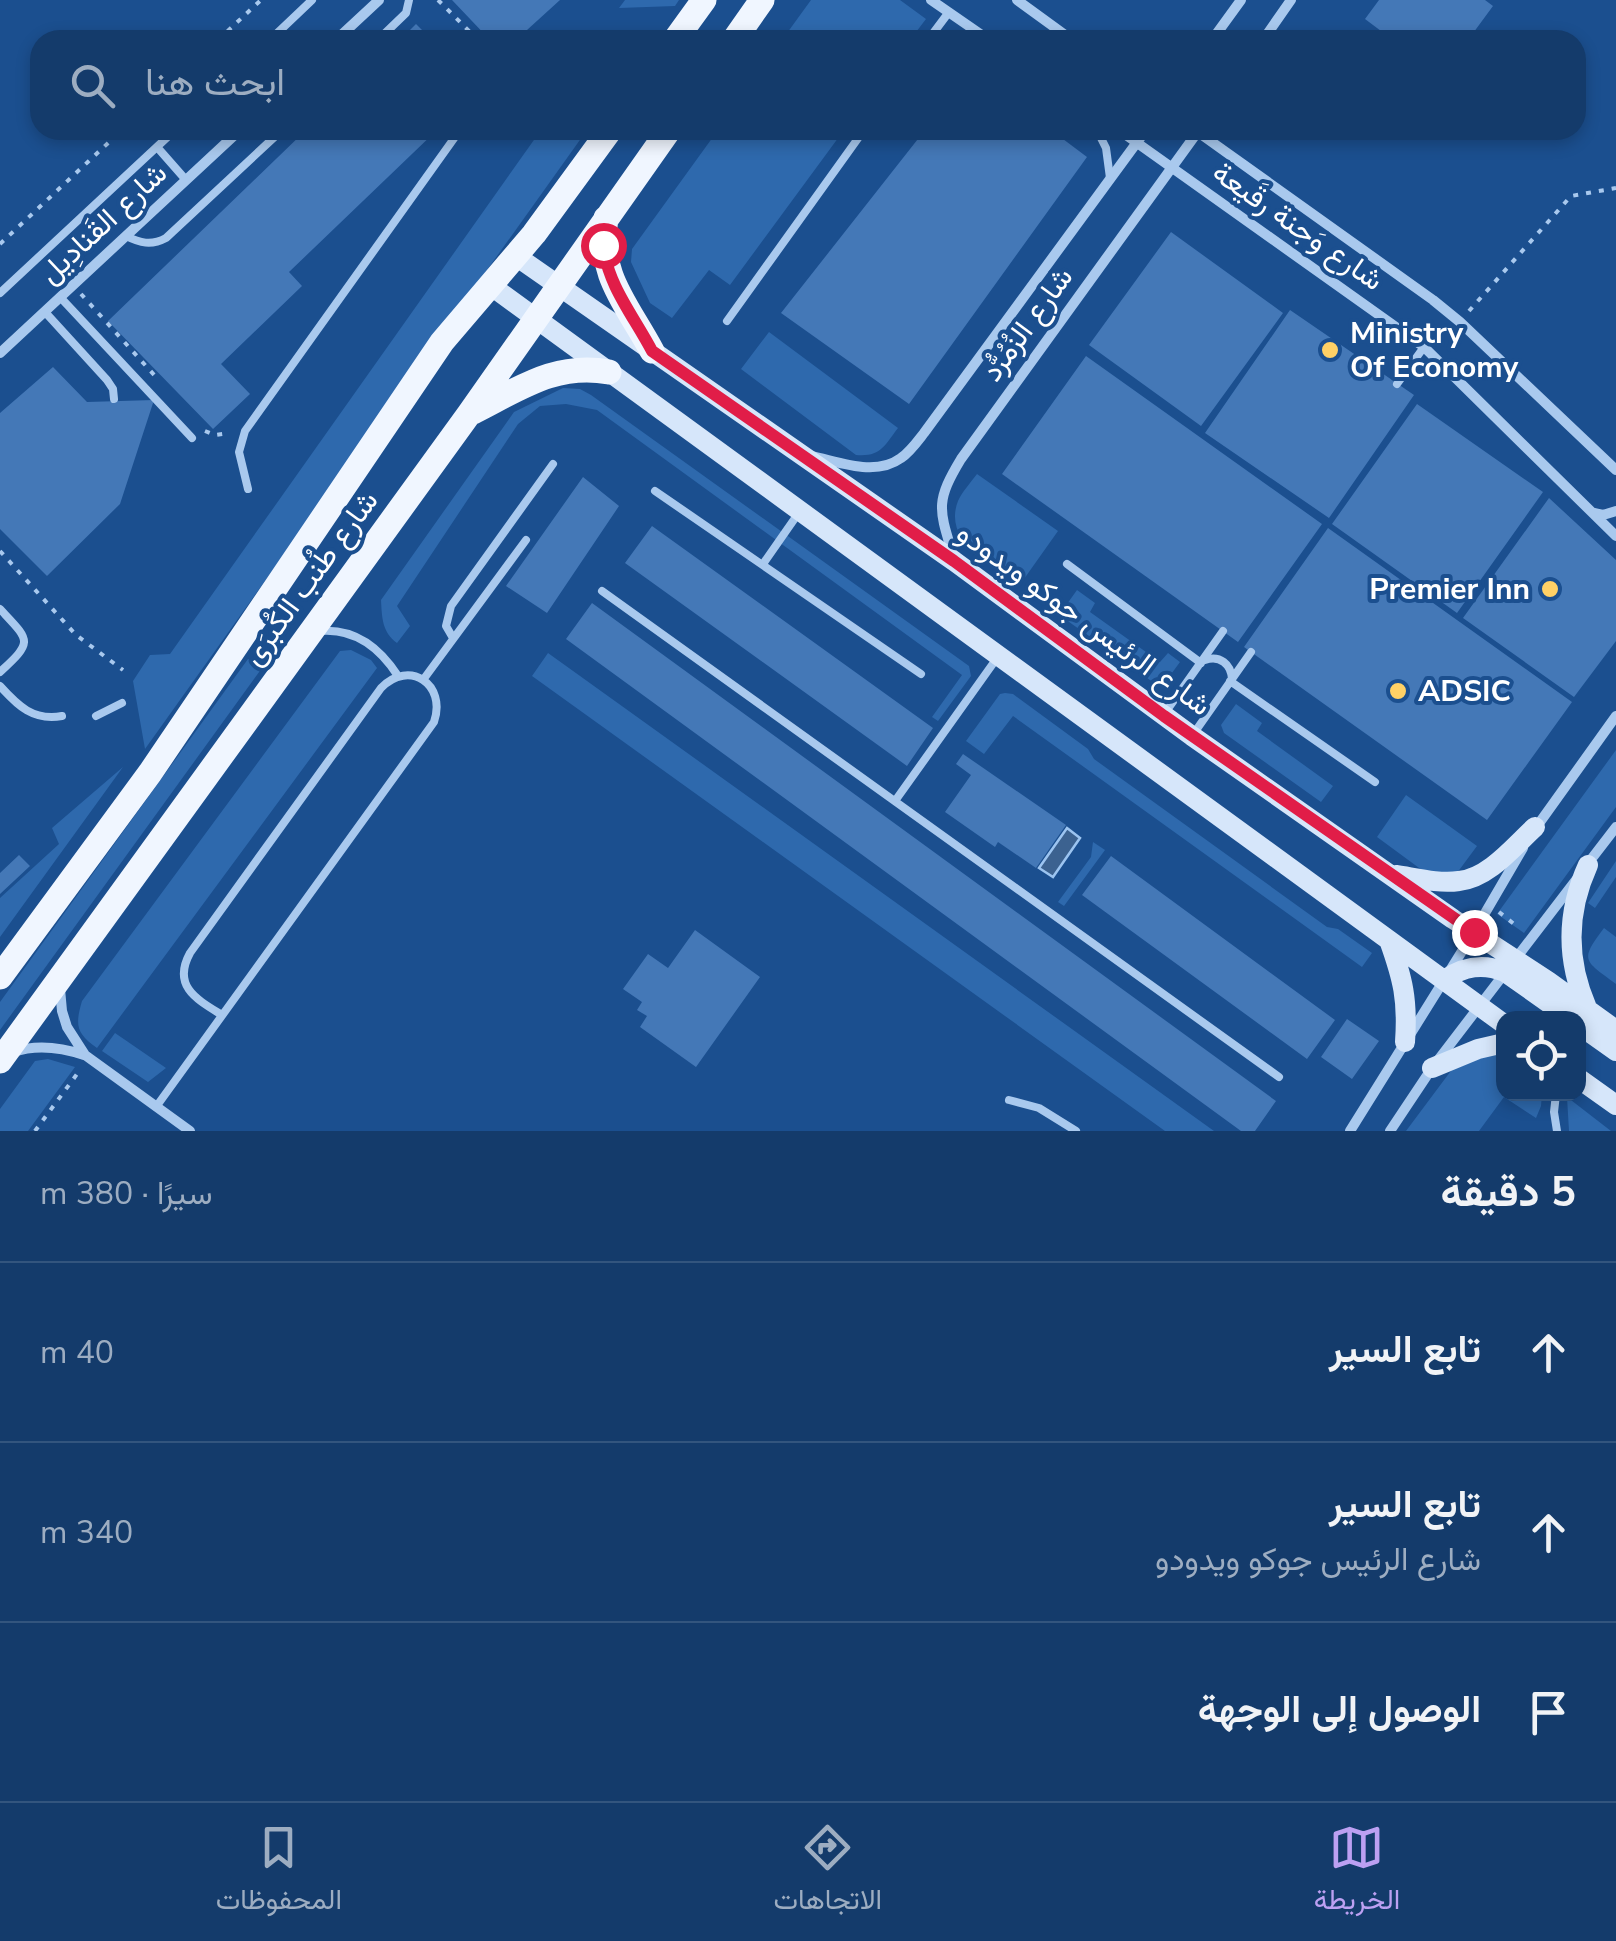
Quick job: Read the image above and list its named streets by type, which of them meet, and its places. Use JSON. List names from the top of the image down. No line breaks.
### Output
{"streets":{"main road":["شارع طُنب الكُبرَى"],"street":["شارع القَنادِيل","شارع وَجنة رقَيعة","شارع الزُمُرُّد","شارع الرئيس جوكو ويدودو"]},"crossings":[["شارع وَجنة رقَيعة","شارع الزُمُرُّد"],["شارع الزُمُرُّد","شارع الرئيس جوكو ويدودو"],["شارع طُنب الكُبرَى","شارع الرئيس جوكو ويدودو"]],"places":["Ministry Of Economy","Premier Inn","ADSIC"],"page":{"search":"ابحث هنا","heading":["5 دقيقة","سيرًا · 380 m"],"list":[["تابع السير","40 m"],["تابع السير","شارع الرئيس جوكو ويدودو","340 m"],"الوصول إلى الوجهة"],"nav":["الخريطة","الاتجاهات","المحفوظات"]}}
